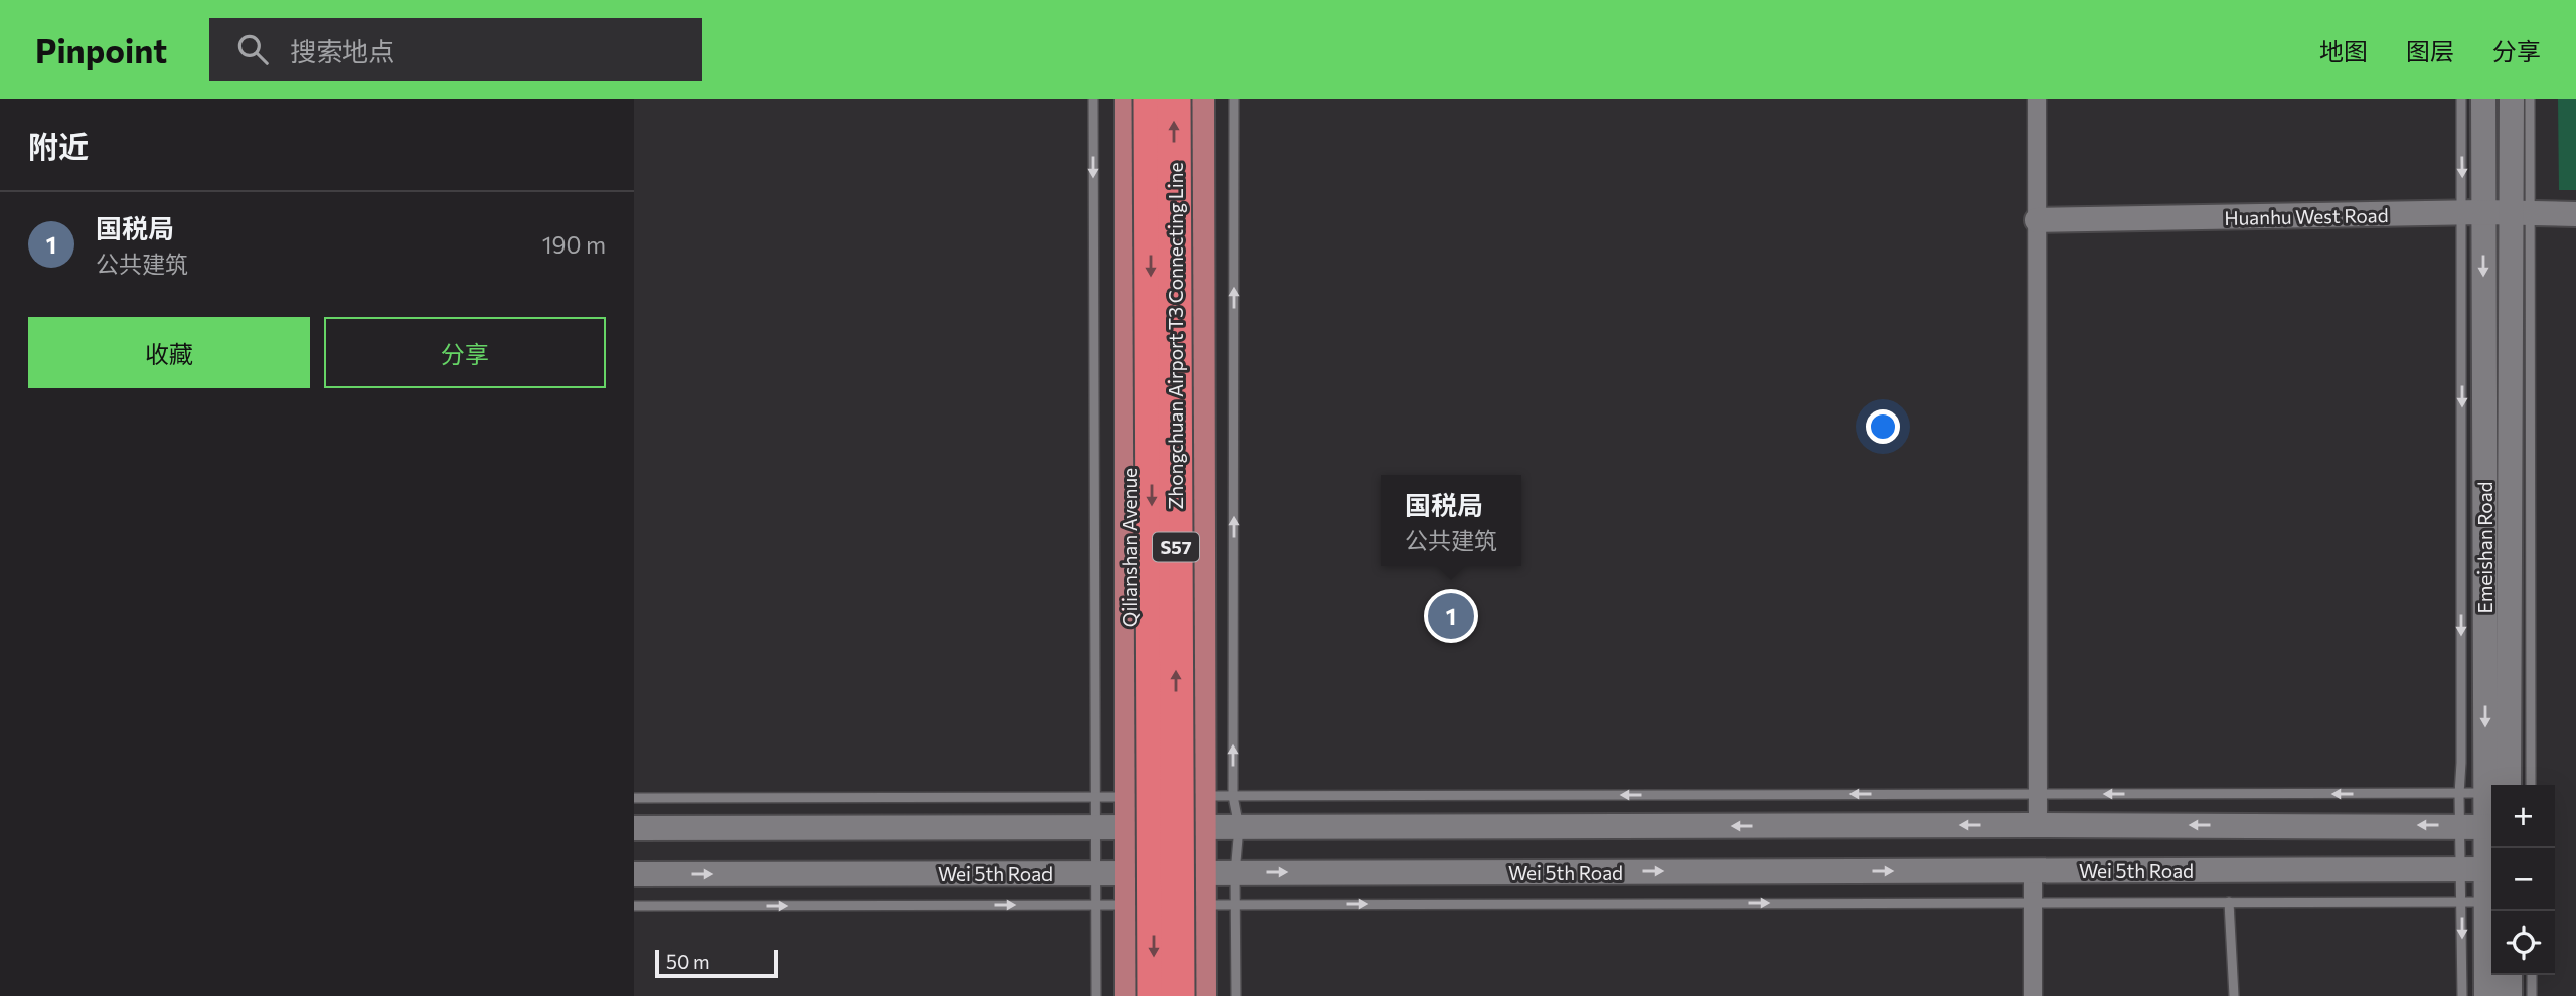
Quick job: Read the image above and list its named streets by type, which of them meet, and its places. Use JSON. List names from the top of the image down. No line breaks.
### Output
{"streets":{"highway":["Zhongchuan Airport T3 Connecting Line","S57"],"main road":["Qilianshan Avenue"],"street":["Huanhu West Road","Emeishan Road","Wei 5th Road"]},"crossings":[["Huanhu West Road","Emeishan Road"],["Qilianshan Avenue","Wei 5th Road"],["Emeishan Road","Wei 5th Road"]],"scale_bar":"50 m","page":{"header":"Pinpoint","search":"搜索地点","nav":["地图","图层","分享"],"heading":"附近","list":[{"mark":"1","name":"国税局","note":"公共建筑","value":"190 m"}],"buttons":["收藏","分享"],"popup":["国税局","公共建筑"],"pins":"1","map_buttons":["+","−"],"scale":"50 m"}}
